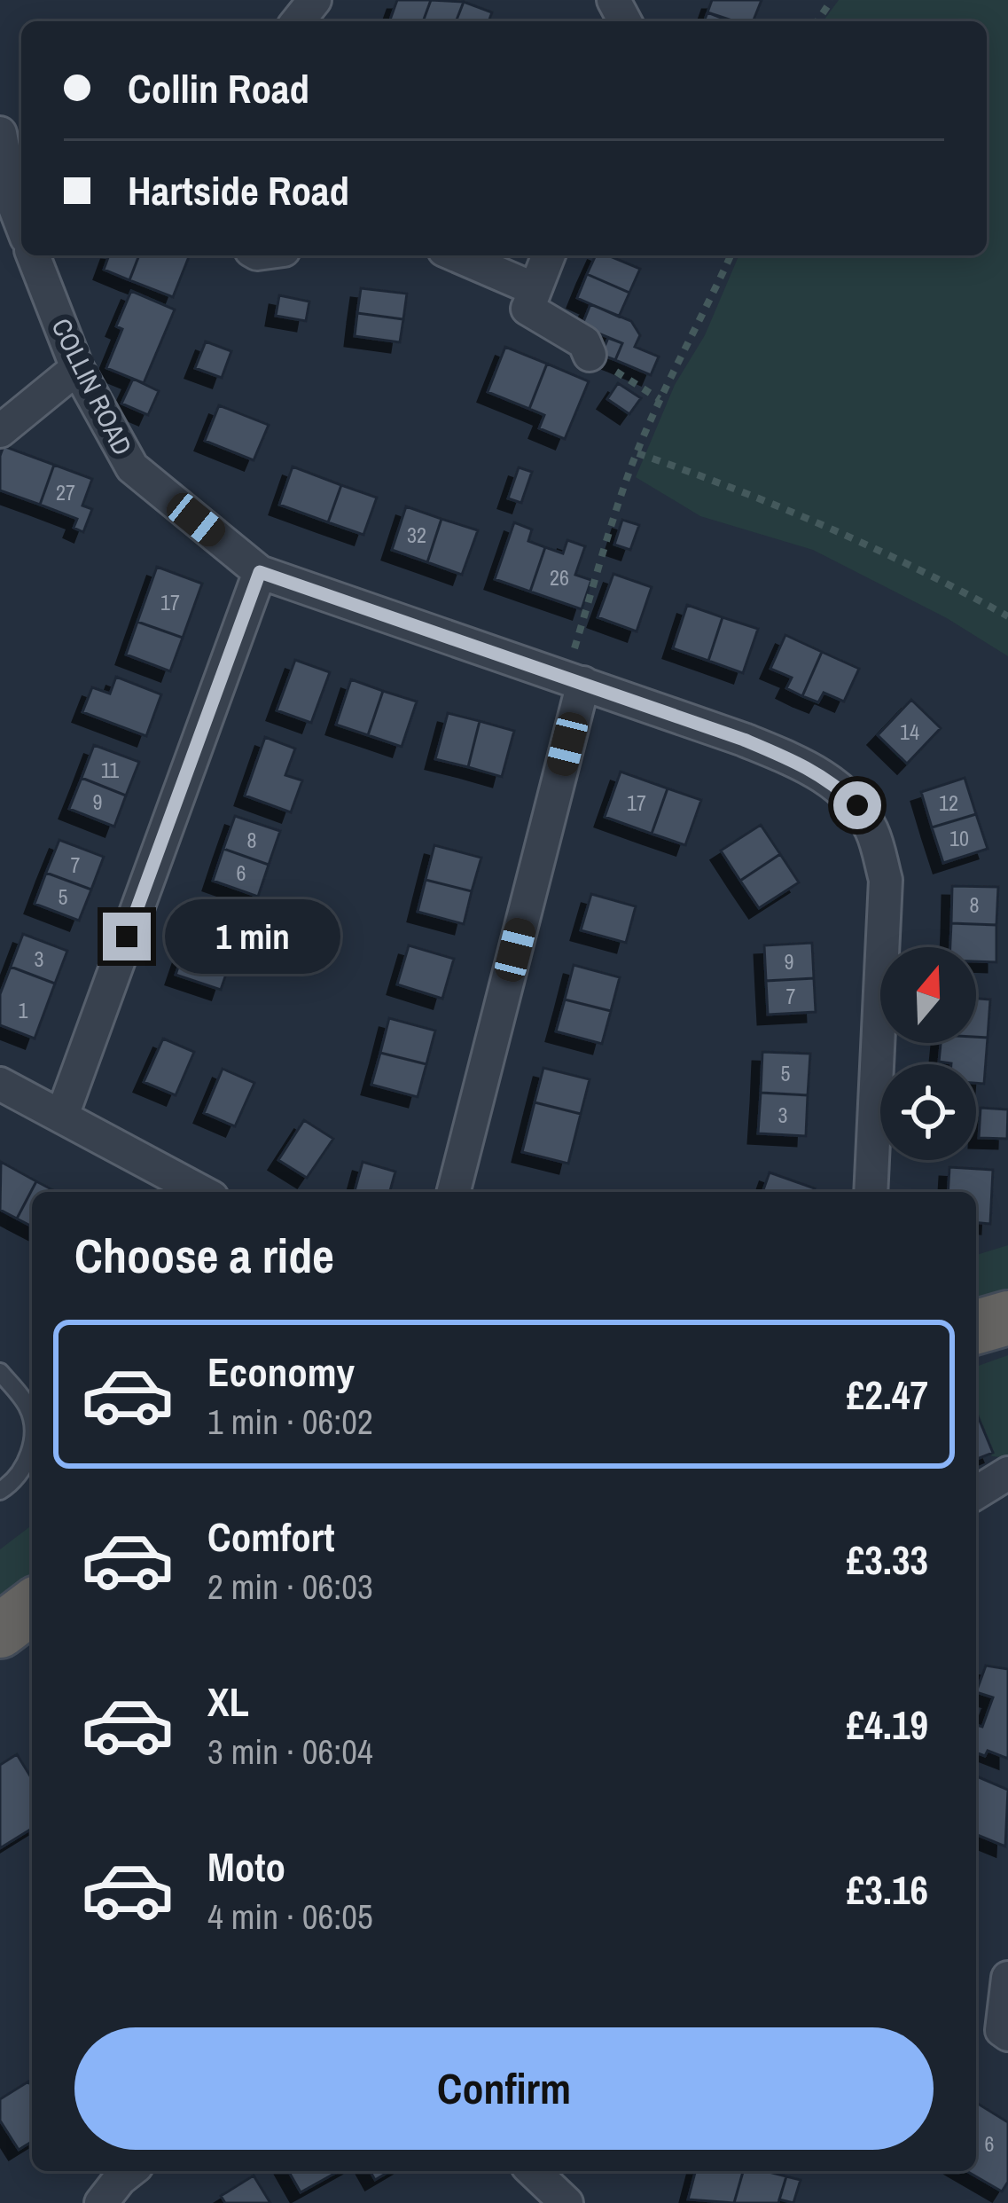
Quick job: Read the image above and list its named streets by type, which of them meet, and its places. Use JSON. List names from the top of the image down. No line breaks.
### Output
{"streets":{"street":["COLLIN ROAD"]},"house_numbers":["27","32","26","17","14","11","9","17","12","10","8","7","6","5","8","3","9","7","1","5","3","6"],"north":"top","page":{"banner":["Collin Road","Hartside Road"],"bubble":"1 min","heading":"Choose a ride","list":[{"name":"Economy","note":"1 min · 06:02","value":"£2.47"},{"name":"Comfort","note":"2 min · 06:03","value":"£3.33"},{"name":"XL","note":"3 min · 06:04","value":"£4.19"},{"name":"Moto","note":"4 min · 06:05","value":"£3.16"}],"buttons":"Confirm"}}
